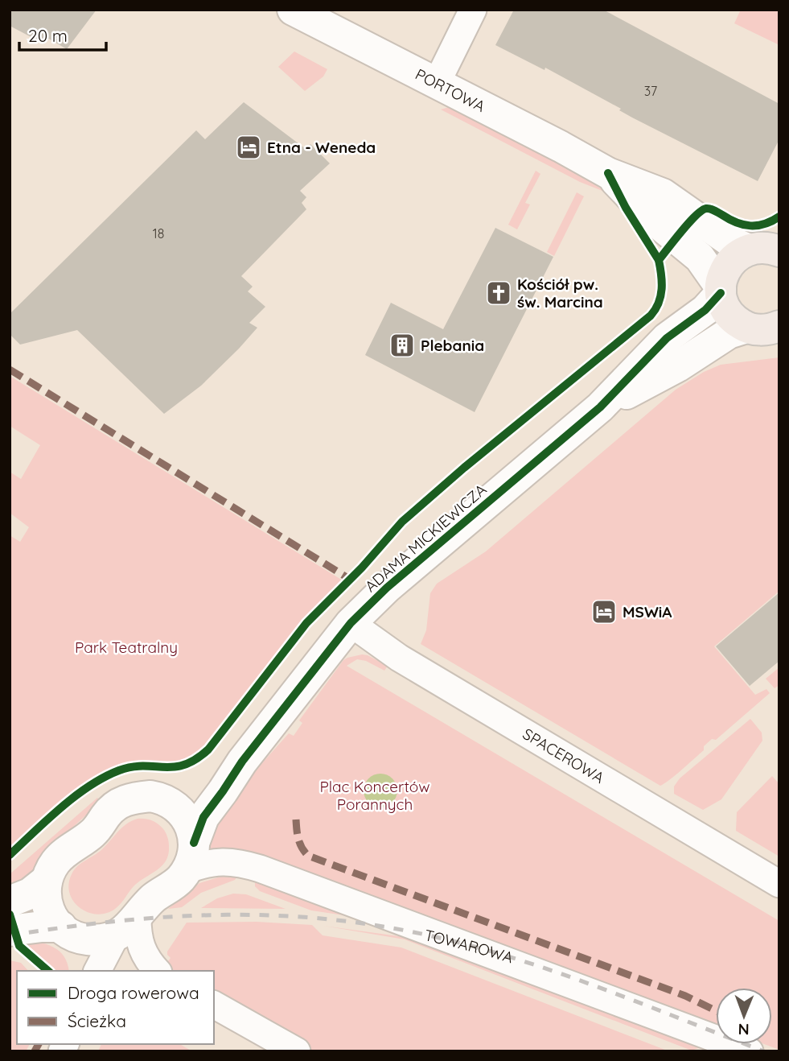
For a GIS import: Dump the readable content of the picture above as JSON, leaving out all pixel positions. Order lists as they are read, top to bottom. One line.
{"streets":{"street":["PORTOWA","ADAMA MICKIEWICZA","SPACEROWA","TOWAROWA"]},"crossings":[["PORTOWA","ADAMA MICKIEWICZA"],["ADAMA MICKIEWICZA","SPACEROWA"],["ADAMA MICKIEWICZA","TOWAROWA"]],"parks":["Park Teatralny","Plac Koncertów Porannych"],"places":{"hotel":["Etna - Weneda","MSWiA"],"church":["Kościół pw. św. Marcina"],"building":["Plebania"]},"house_numbers":["37","18"],"legend":["Droga rowerowa","Ścieżka"],"scale_bar":"20 m","north":"bottom"}
